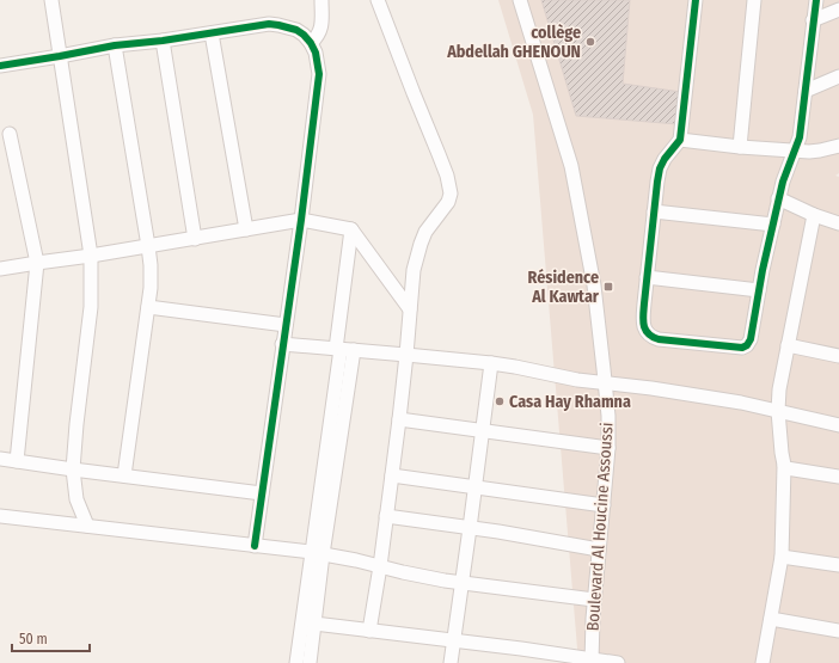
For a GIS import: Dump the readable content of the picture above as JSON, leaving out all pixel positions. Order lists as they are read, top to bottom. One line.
{"streets":{"street":["Boulevard Al Houcine Assoussi"]},"places":{"other":["collège Abdellah GHENOUN","Casa Hay Rhamna"],"transit":["Résidence Al Kawtar"]},"scale_bar":"50 m"}
